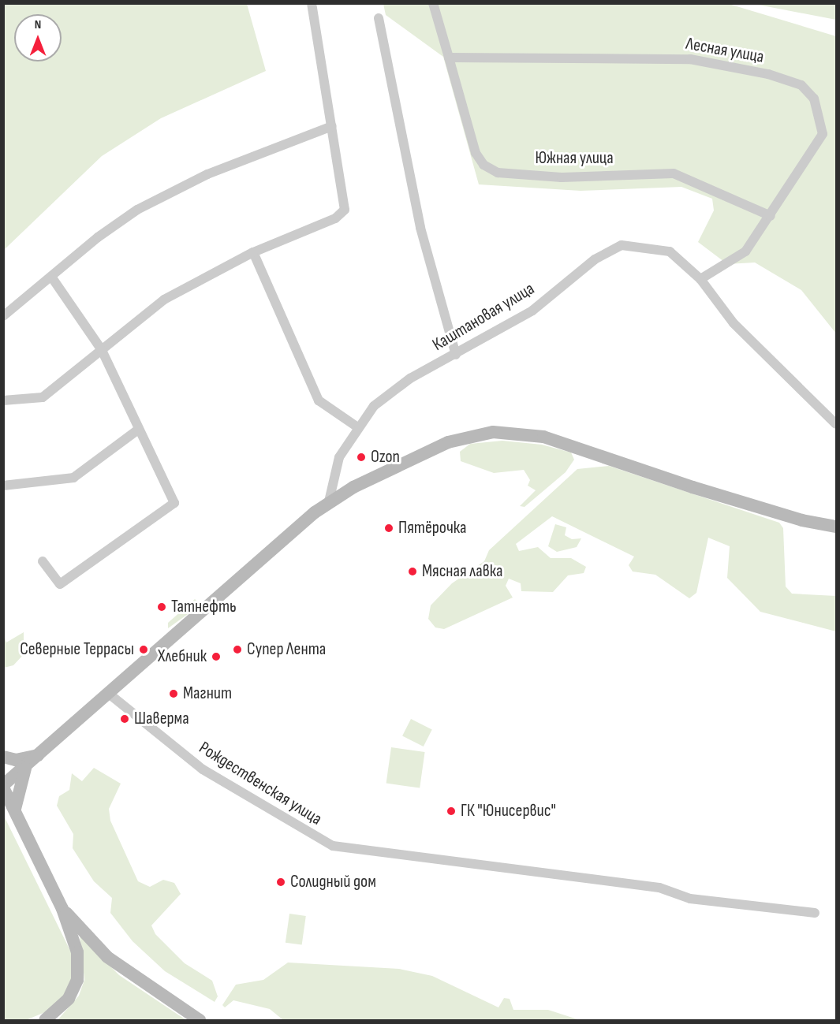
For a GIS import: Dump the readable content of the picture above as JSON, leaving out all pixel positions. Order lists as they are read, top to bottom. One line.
{"streets":{"street":["Лесная улица","Южная улица","Каштановая улица","Рождественская улица"]},"crossings":[["Лесная улица","Южная улица"],["Лесная улица","Каштановая улица"]],"places":["Ozon","Пятёрочка","Мясная лавка","Татнефть","Северные Террасы","Супер Лента","Хлебник","Магнит","Шаверма","ГК \"Юнисервис\"","Солидный дом"],"north":"top"}
